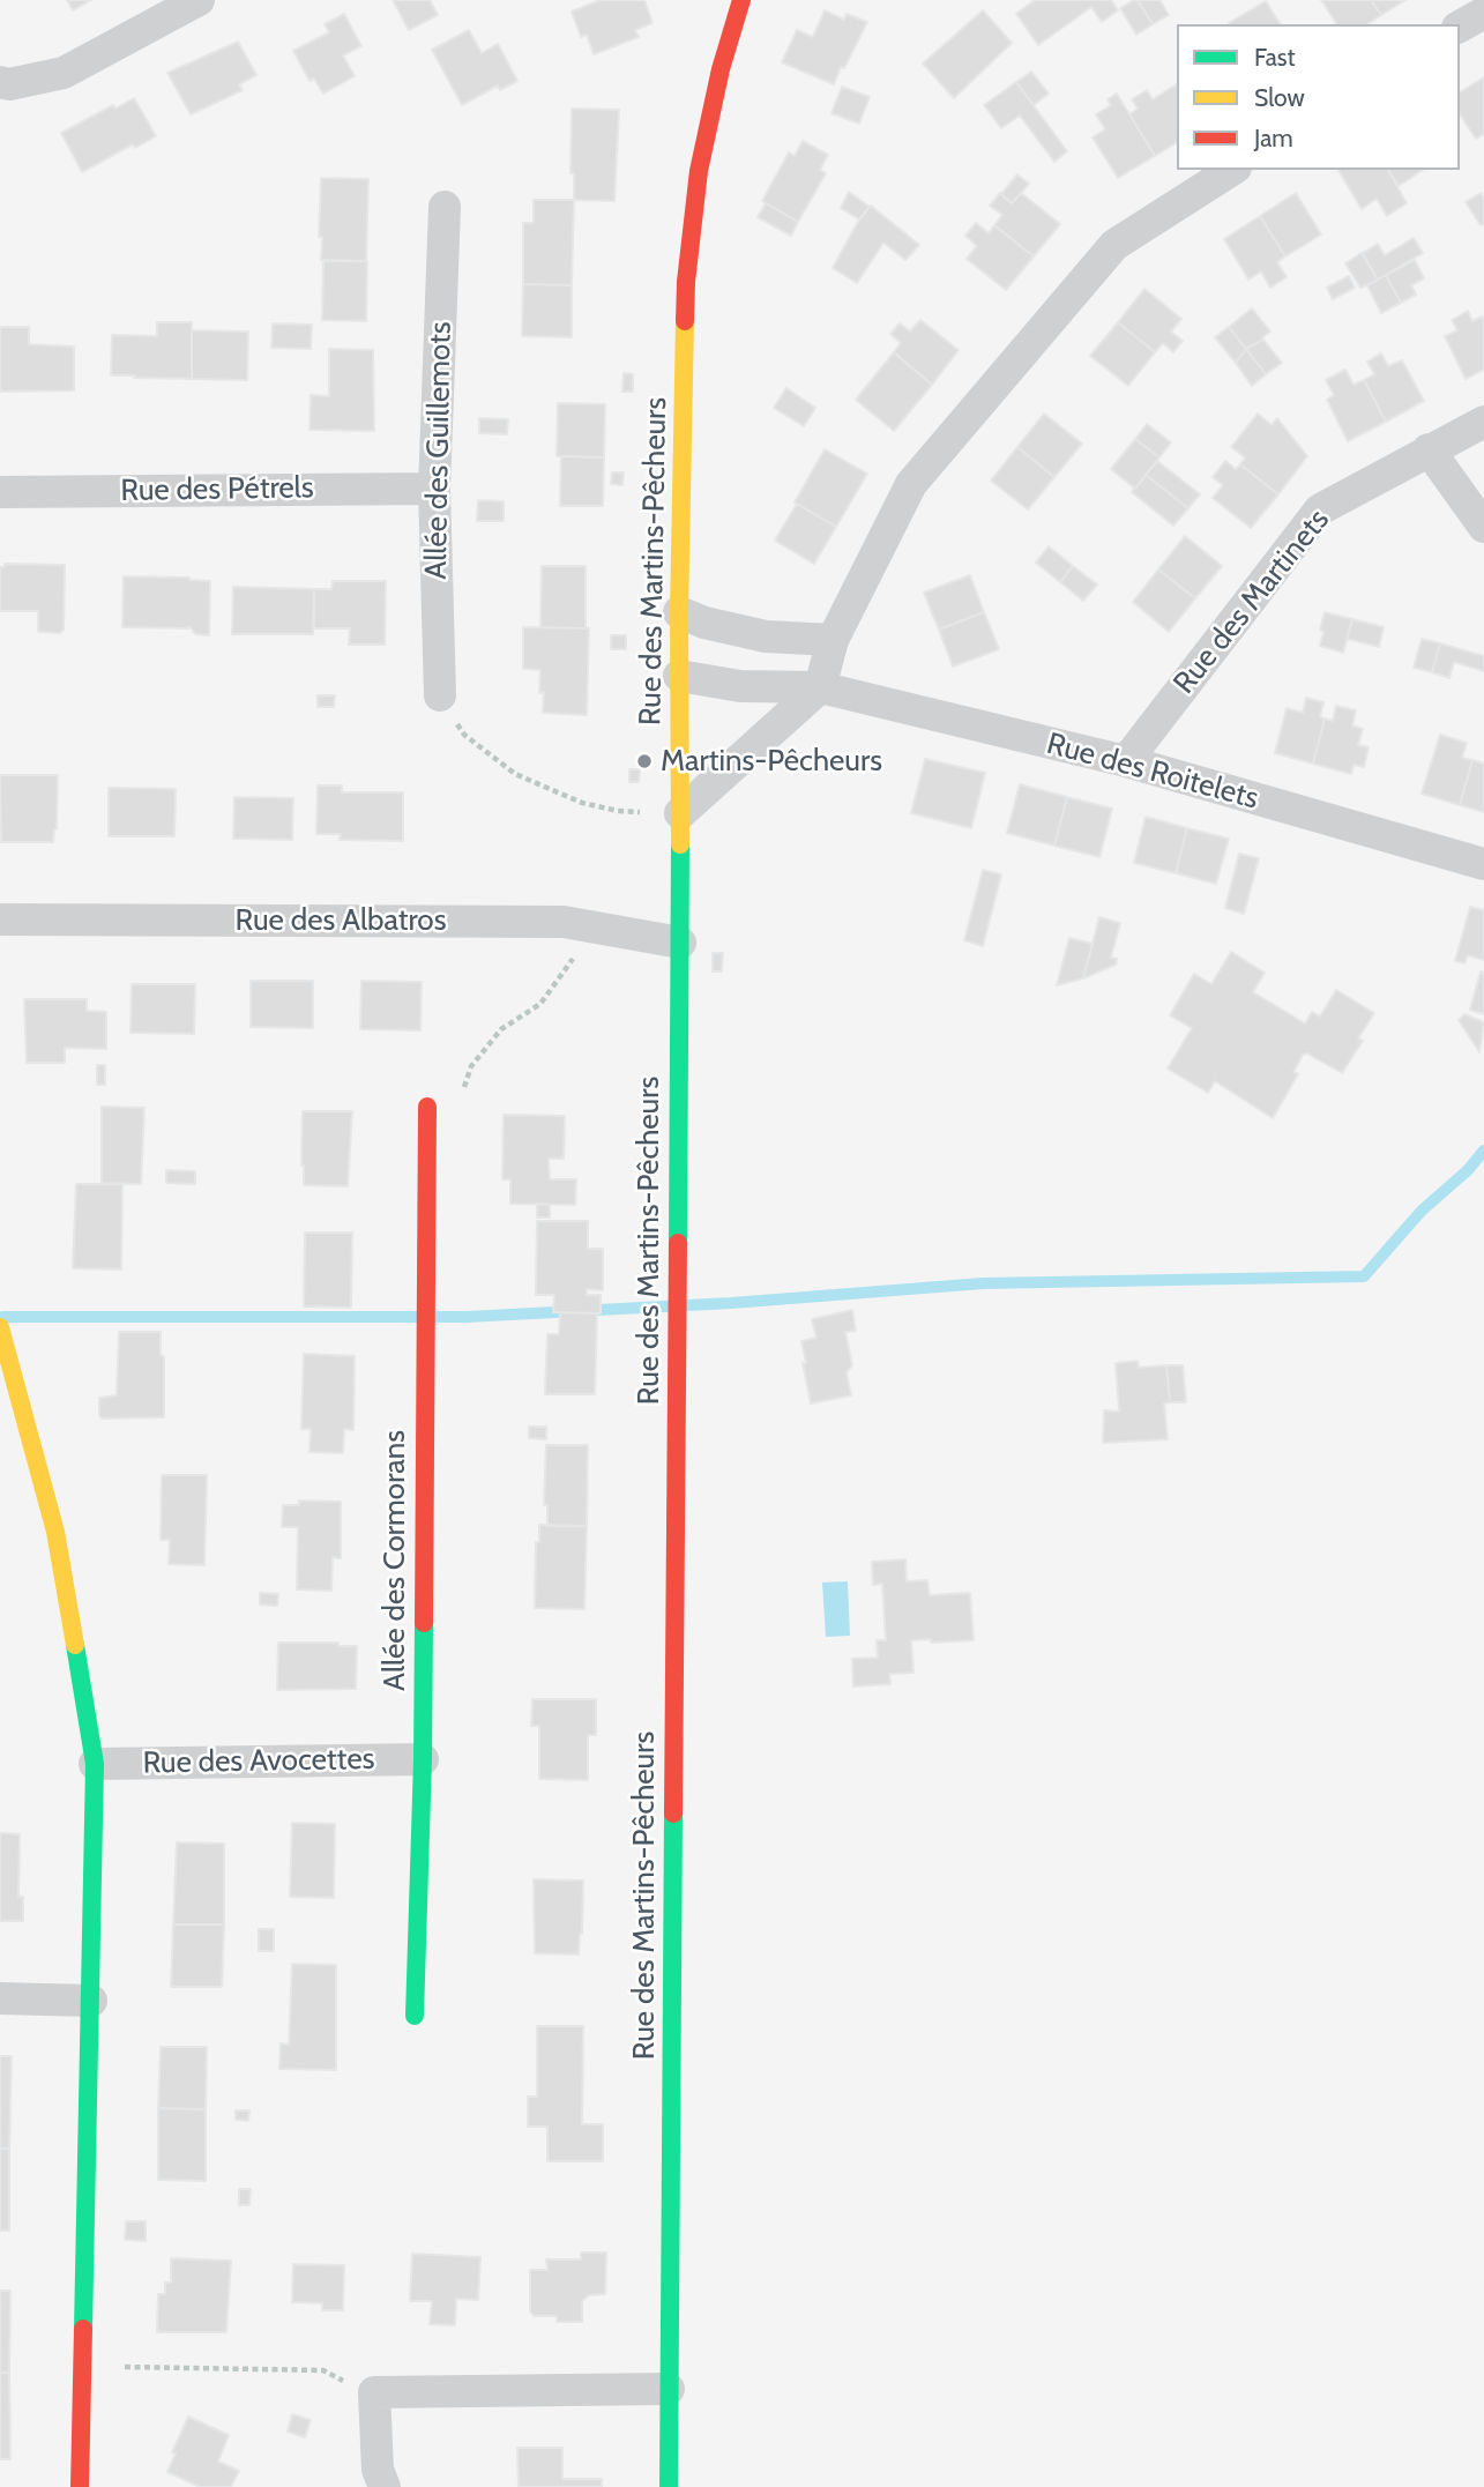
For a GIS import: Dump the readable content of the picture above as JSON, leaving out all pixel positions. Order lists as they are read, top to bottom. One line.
{"streets":{"street":["Allée des Guillemots","Rue des Pétrels","Rue des Martins-Pêcheurs","Rue des Martinets","Rue des Roitelets","Rue des Albatros","Allée des Cormorans","Rue des Avocettes"]},"crossings":[["Allée des Guillemots","Rue des Pétrels"],["Rue des Martins-Pêcheurs","Rue des Roitelets"],["Rue des Martins-Pêcheurs","Rue des Albatros"],["Rue des Martinets","Rue des Roitelets"],["Allée des Cormorans","Rue des Avocettes"]],"places":["Martins-Pêcheurs"],"legend":["Fast","Slow","Jam"]}
